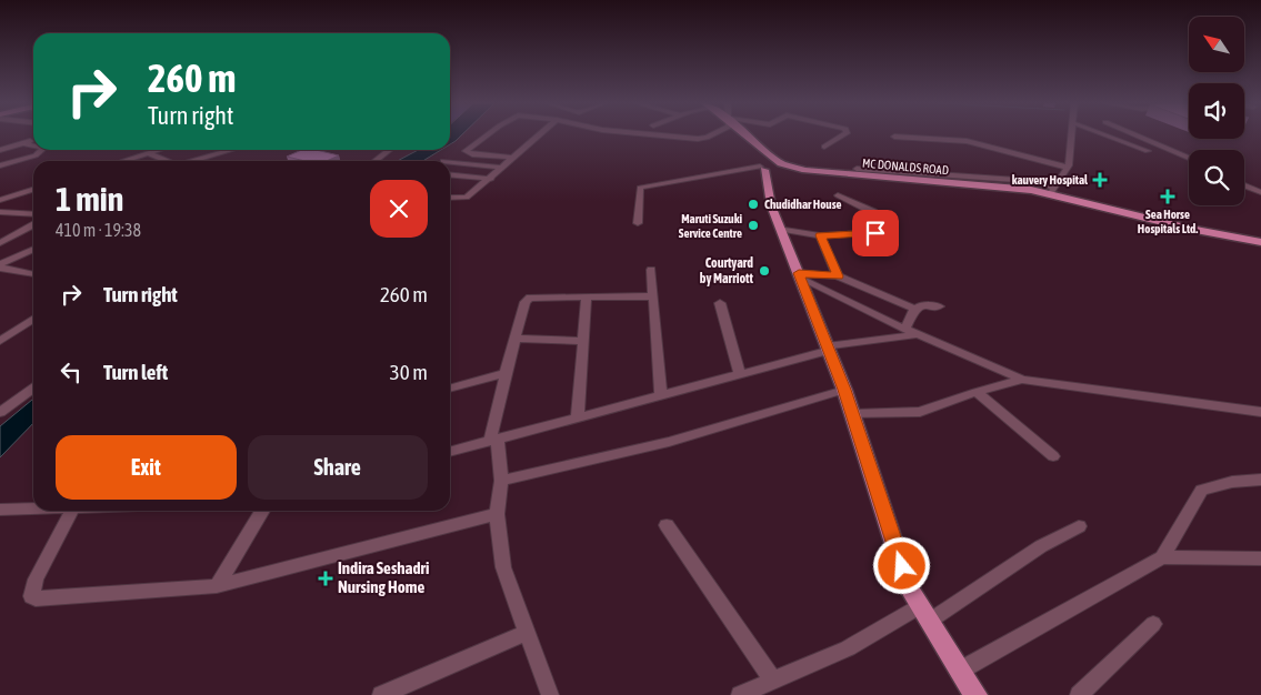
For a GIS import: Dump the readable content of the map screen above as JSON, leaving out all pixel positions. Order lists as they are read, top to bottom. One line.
{"streets":{"main road":["MC DONALDS ROAD"]},"places":{"health":["kauvery Hospital","Sea Horse Hospitals Ltd.","Indira Seshadri Nursing Home"],"other":["Chudidhar House","Maruti Suzuki Service Centre","Courtyard by Marriott"]},"north":"top left","page":{"turn":["260 m","Turn right"],"heading":["1 min","410 m · 19:38"],"list":[{"name":"Turn right","value":"260 m"},{"name":"Turn left","value":"30 m"}],"buttons":["Exit","Share"]}}
